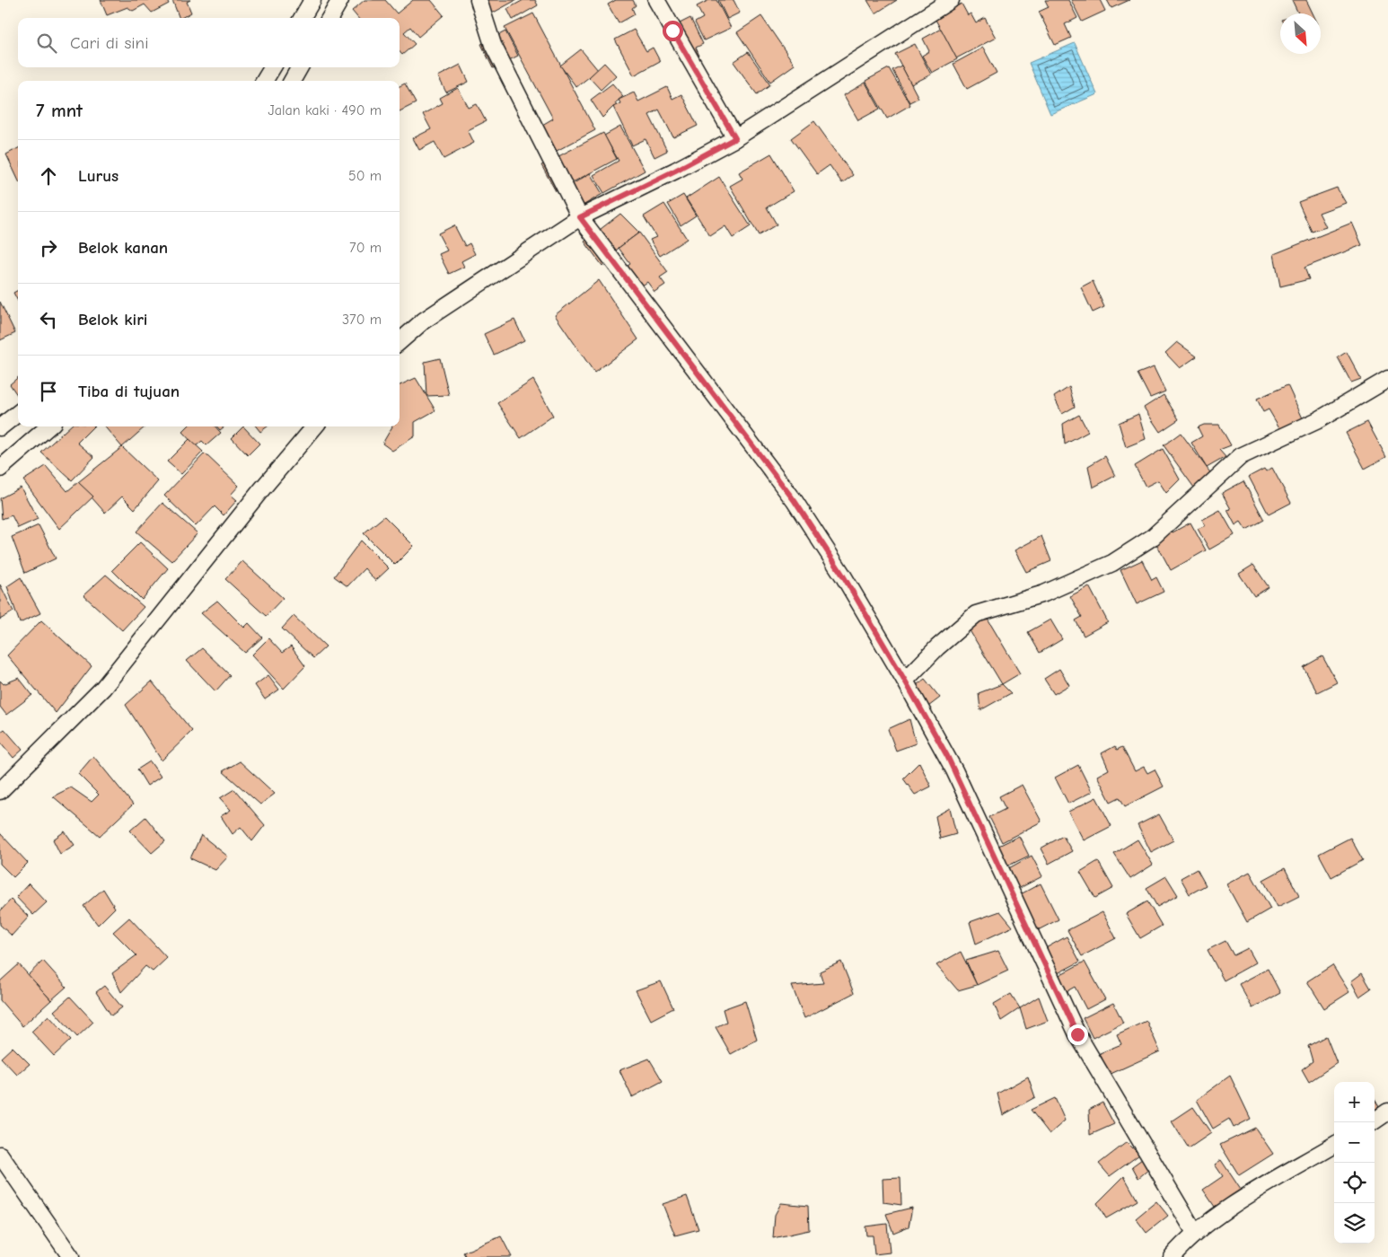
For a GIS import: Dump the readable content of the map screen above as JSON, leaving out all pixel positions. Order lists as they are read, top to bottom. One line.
{"north":"bottom right","page":{"search":"Cari di sini","heading":["7 mnt","Jalan kaki · 490 m"],"list":[["Lurus","50 m"],["Belok kanan","70 m"],["Belok kiri","370 m"],"Tiba di tujuan"],"map_buttons":["+","−"]}}
